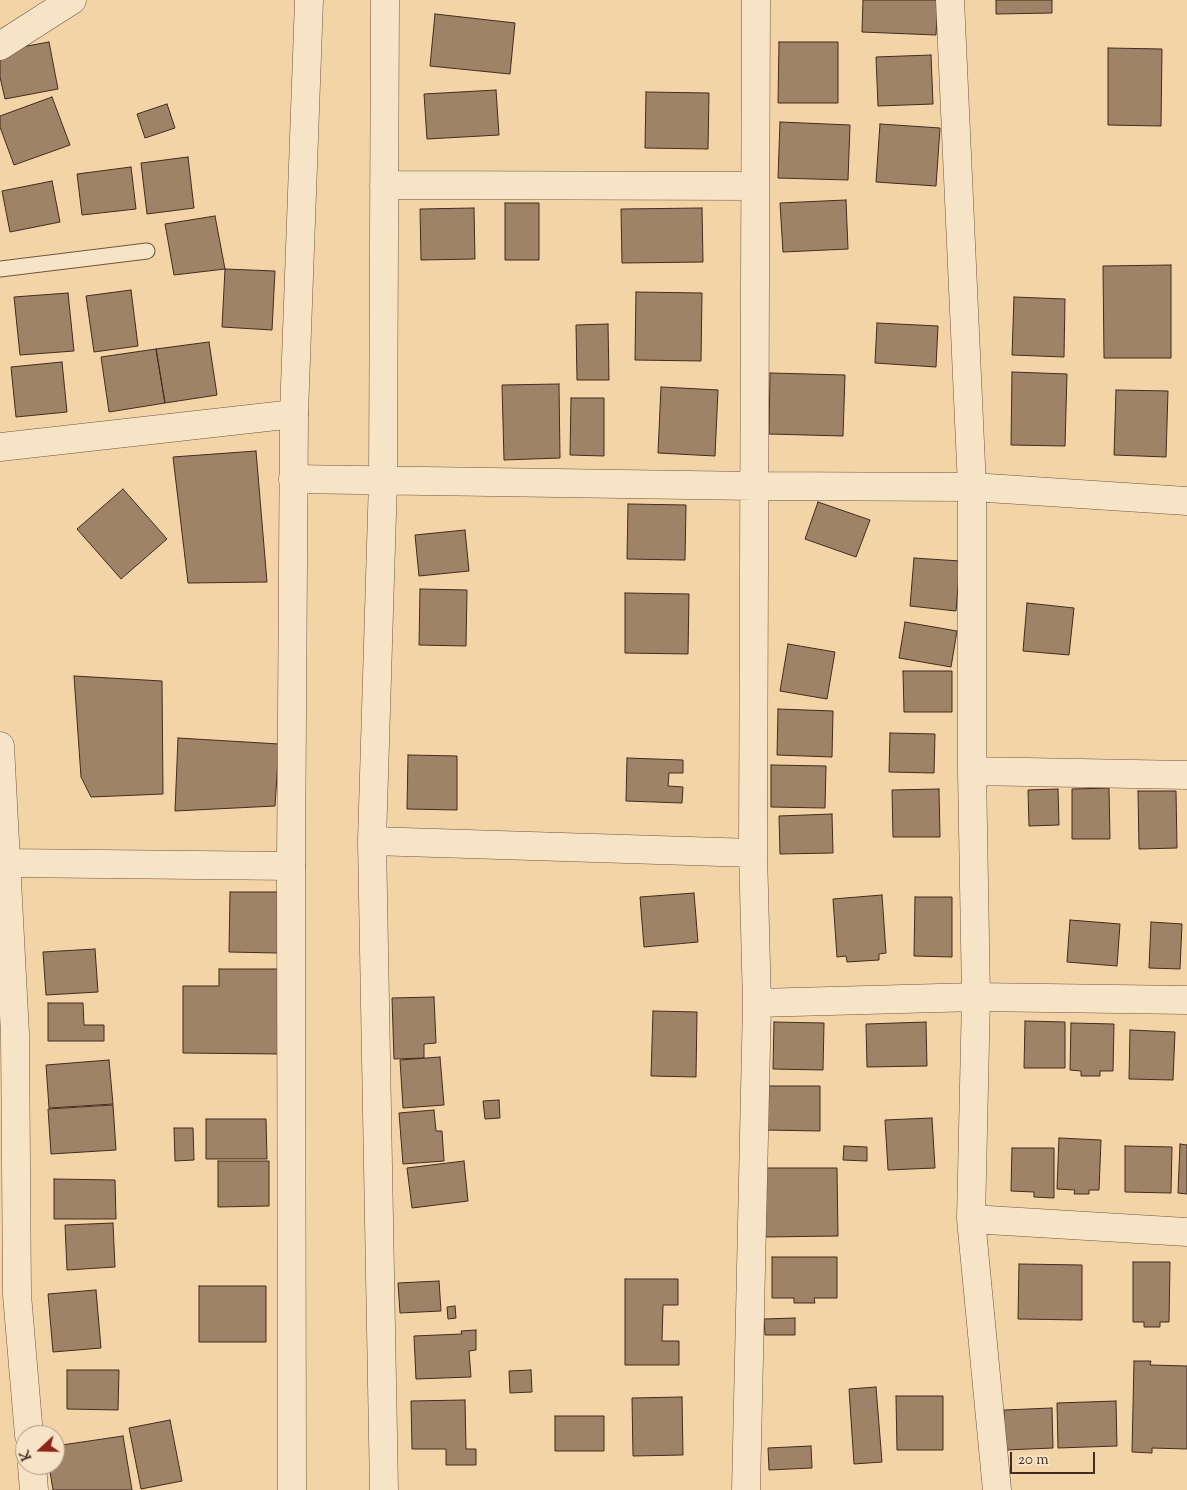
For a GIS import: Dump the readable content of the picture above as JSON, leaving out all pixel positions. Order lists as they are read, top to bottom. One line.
{"scale_bar":"20 m","north":"left"}
